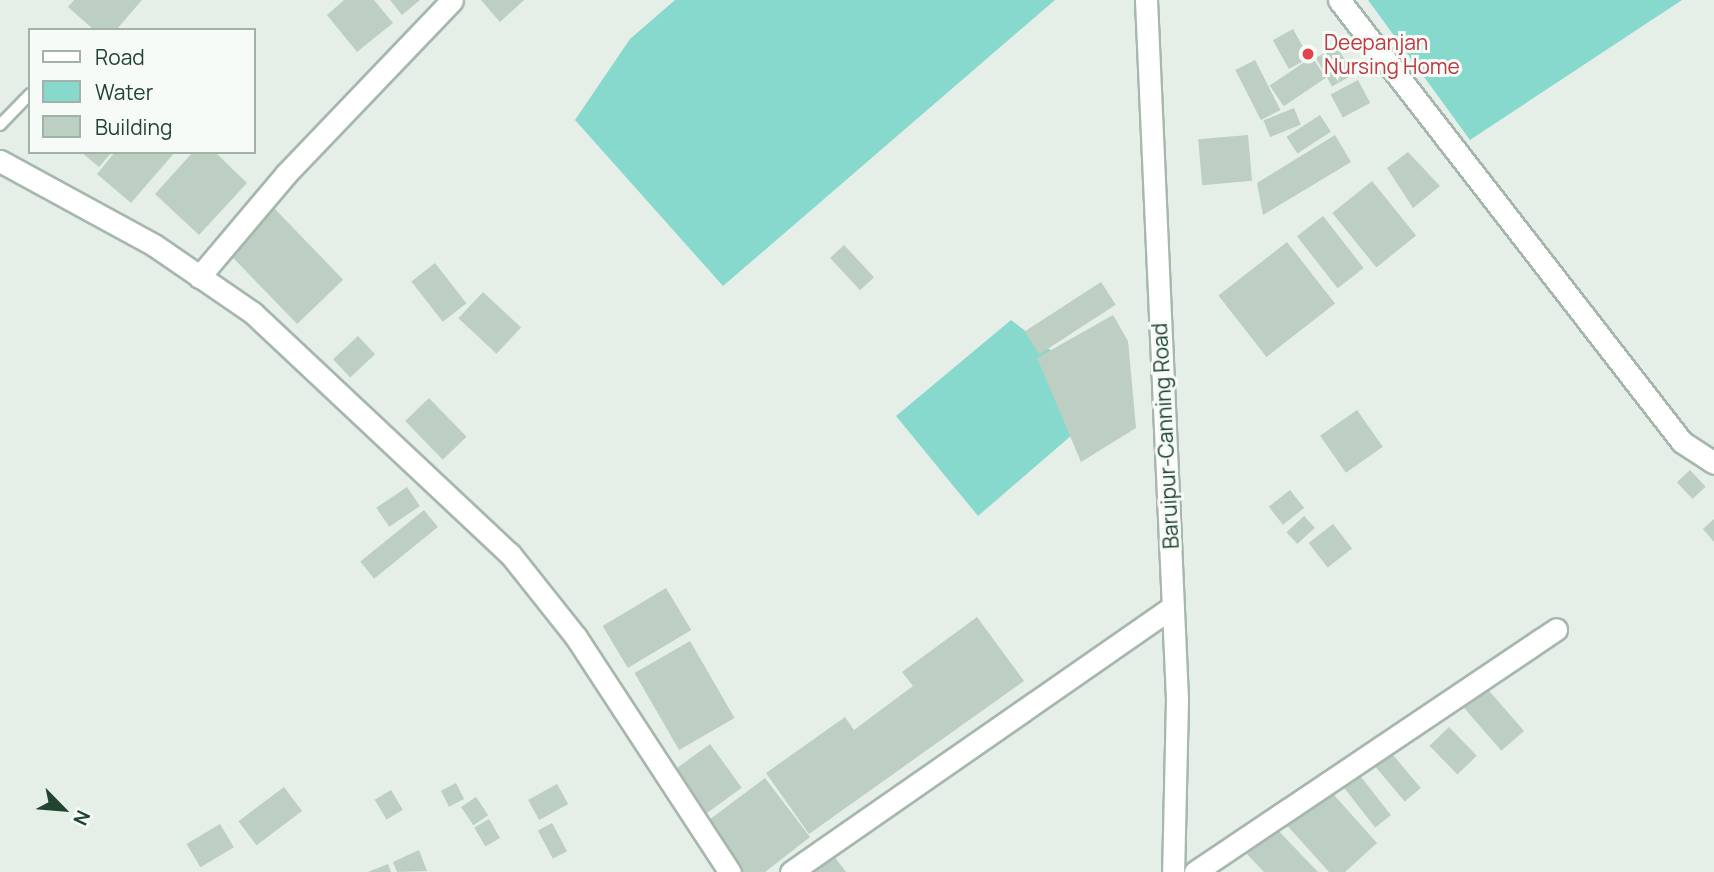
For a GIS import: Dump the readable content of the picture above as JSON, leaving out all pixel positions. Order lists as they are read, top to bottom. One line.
{"streets":{"street":["Baruipur-Canning Road"]},"places":["Deepanjan Nursing Home"],"legend":["Road","Water","Building"],"north":"bottom right"}
